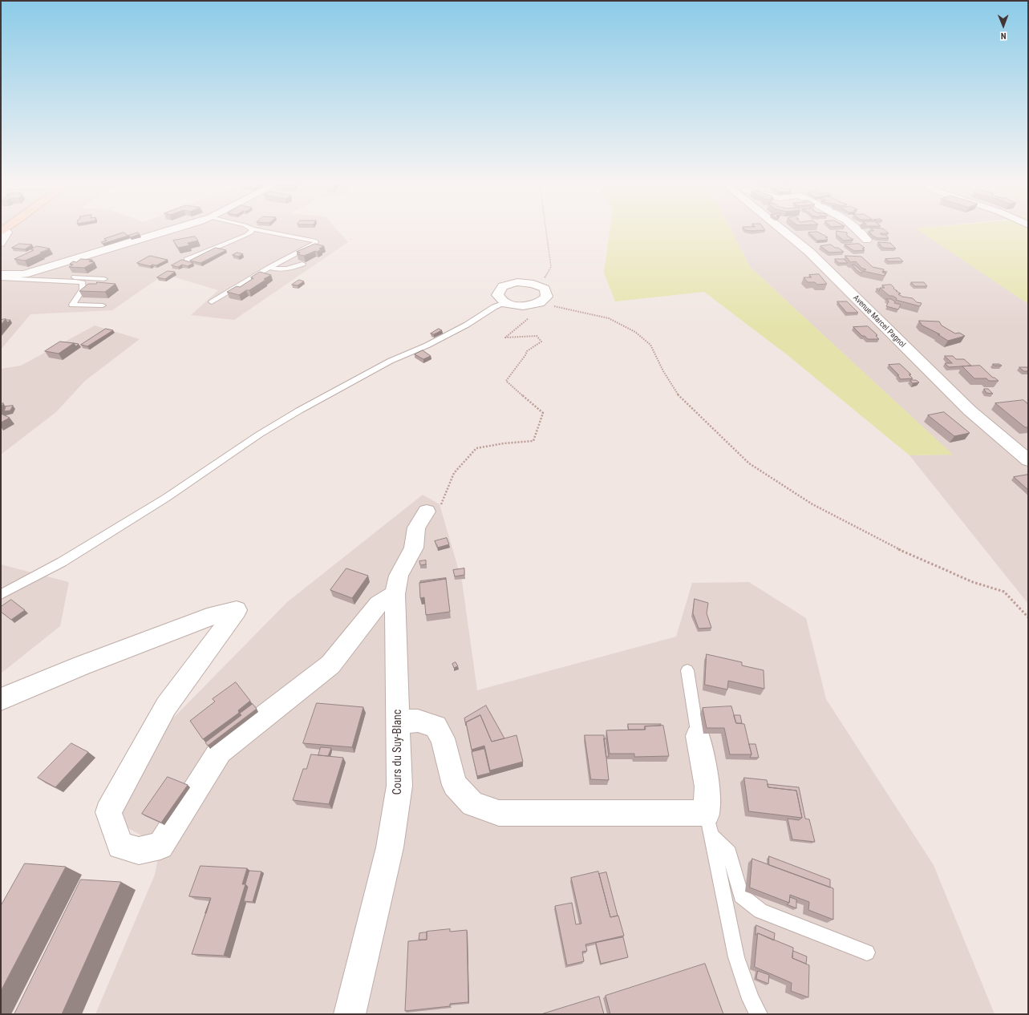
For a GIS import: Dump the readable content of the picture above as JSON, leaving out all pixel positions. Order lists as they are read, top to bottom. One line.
{"streets":{"street":["Avenue Marcel Pagnol","Cours du Suy-Blanc"]},"north":"bottom"}
